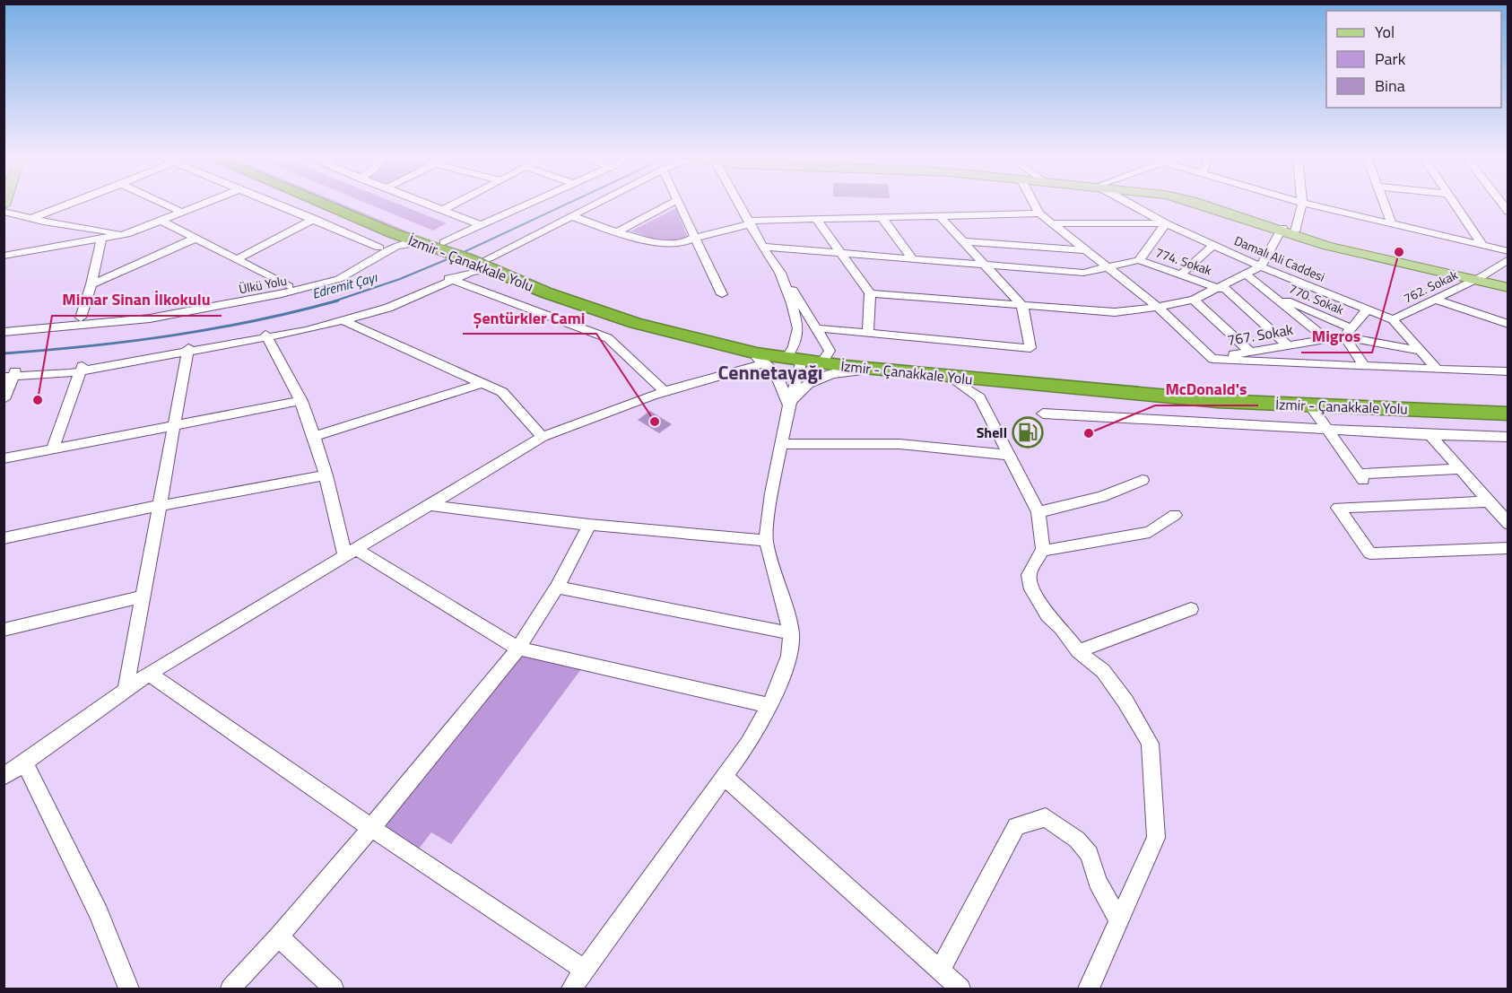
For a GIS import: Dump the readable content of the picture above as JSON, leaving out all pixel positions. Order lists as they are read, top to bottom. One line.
{"streets":{"highway":["İzmir - Çanakkale Yolu"],"street":["Damalı Ali Caddesi","774. Sokak","Ülkü Yolu","762. Sokak","770. Sokak","767. Sokak"]},"crossings":[["Damalı Ali Caddesi","762. Sokak"],["İzmir - Çanakkale Yolu","Ülkü Yolu"],["770. Sokak","767. Sokak"]],"districts":["Cennetayağı"],"water":["Edremit Çayı"],"places":{"other":["Migros","Mimar Sinan İlkokulu","Şentürkler Cami","McDonald's"],"fuel station":["Shell"]},"legend":["Yol","Park","Bina"]}
